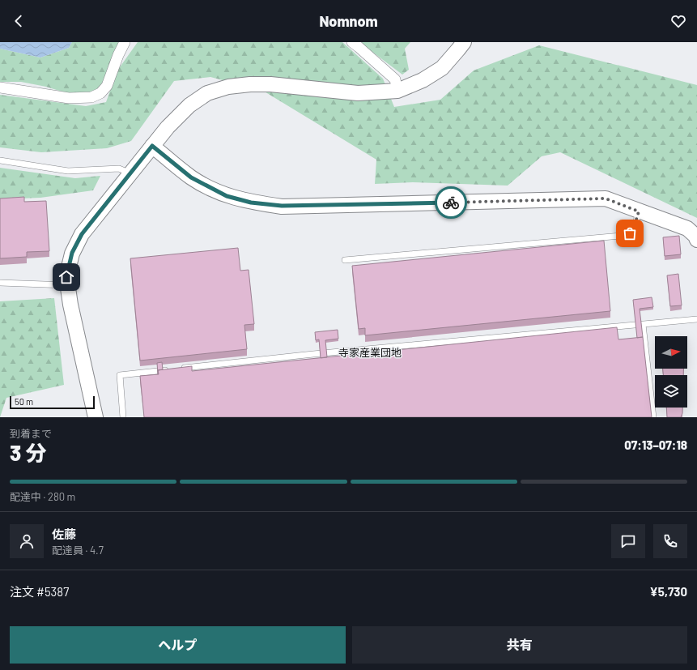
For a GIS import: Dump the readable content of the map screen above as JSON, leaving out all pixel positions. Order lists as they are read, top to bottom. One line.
{"districts":["寺家産業団地"],"scale_bar":"50 m","north":"right","page":{"header":"Nomnom","scale":"50 m","heading":["3 分","到着まで","07:13–07:18"],"panel":["佐藤","配達員 · 4.7","注文 #5387","¥5,730"],"bar":"配達中 · 280 m","buttons":["ヘルプ","共有"]}}
